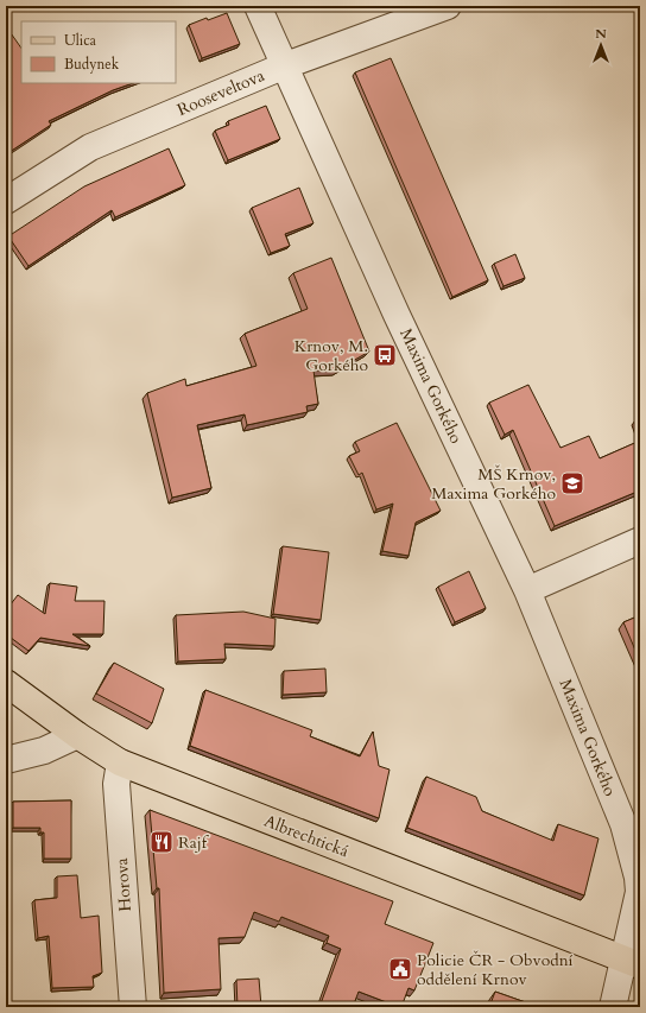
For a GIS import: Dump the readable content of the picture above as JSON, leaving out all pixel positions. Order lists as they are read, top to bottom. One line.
{"streets":{"main road":["Albrechtická"],"street":["Rooseveltova","Maxima Gorkého","Horova"]},"crossings":[["Rooseveltova","Maxima Gorkého"],["Maxima Gorkého","Albrechtická"],["Albrechtická","Horova"]],"places":{"bus stop":["Krnov, M. Gorkého"],"school or university":["MŠ Krnov, Maxima Gorkého"],"restaurant":["Rajf"],"public building":["Policie ČR - Obvodní oddělení Krnov"]},"legend":["Ulica","Budynek"],"north":"top"}
